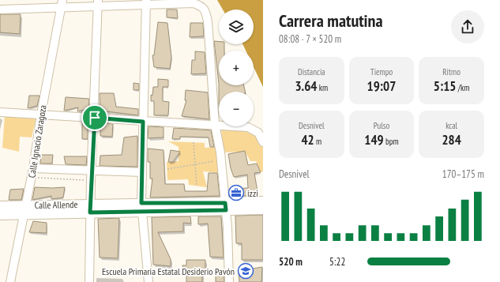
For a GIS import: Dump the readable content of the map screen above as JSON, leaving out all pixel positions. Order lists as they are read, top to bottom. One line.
{"streets":{"main road":["Calle Allende"],"street":["Calle Ignacio Zaragoza"]},"crossings":[["Calle Ignacio Zaragoza","Calle Allende"]],"places":{"office":["izzi"],"school or university":["Escuela Primaria Estatal Desiderio Pavón"]},"page":{"heading":["Carrera matutina","08:08 · 7 × 520 m"],"map_buttons":["+","−"],"stats":[["Distancia","3.64 km"],["Tiempo","19:07"],["Ritmo","5:15 /km"],["Desnivel","42 m"],["Pulso","149 bpm"],["kcal","284"]],"chart":["Desnivel","170–175 m"],"list":[{"name":"520 m","note":"5:22"}]}}
